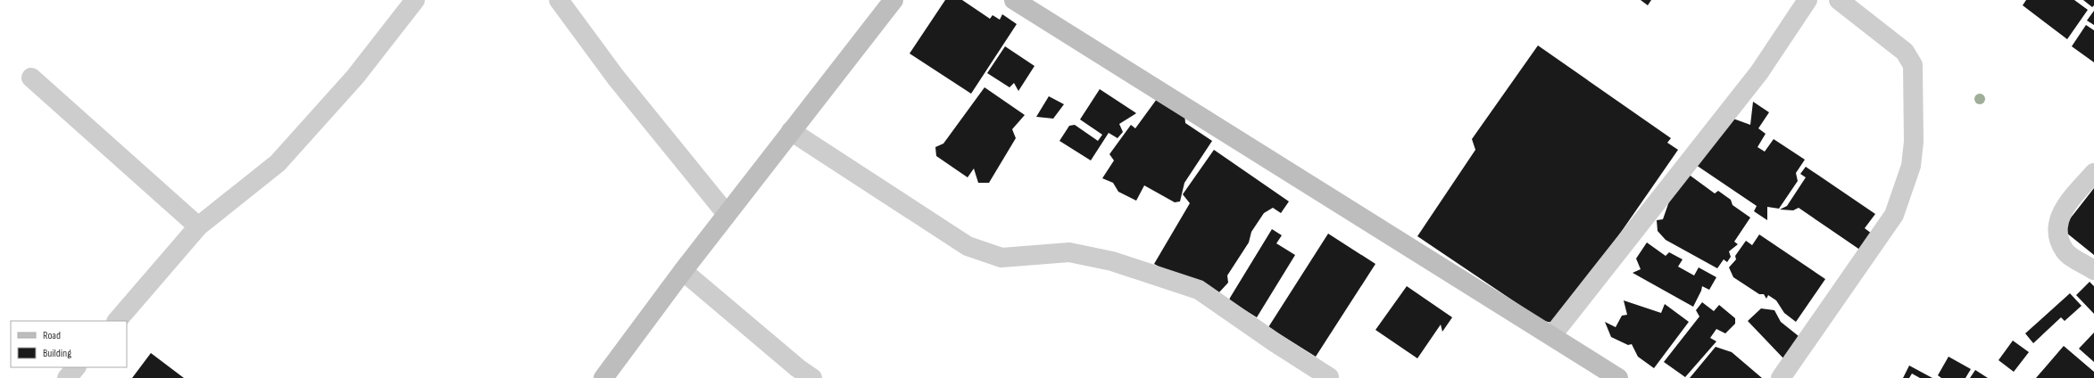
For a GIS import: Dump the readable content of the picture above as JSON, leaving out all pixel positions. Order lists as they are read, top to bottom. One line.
{"legend":["Road","Building"]}
